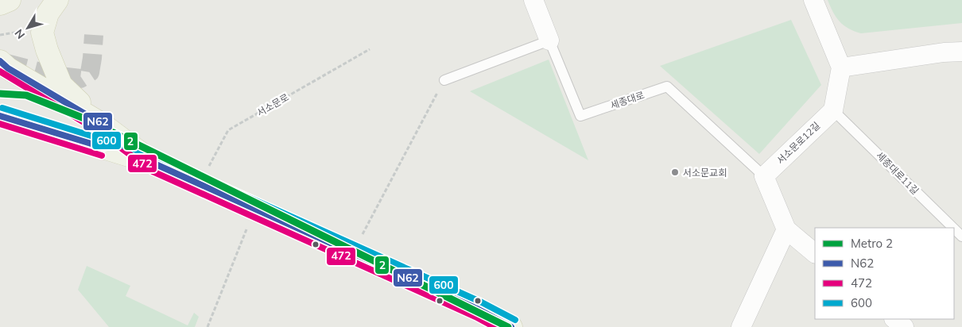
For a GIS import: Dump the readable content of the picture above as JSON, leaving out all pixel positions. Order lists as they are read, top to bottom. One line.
{"streets":{"street":["세종대로","서소문로12길"],"lane":["세종대로11길"],"path":["서소문로"]},"crossings":[["세종대로","서소문로12길"],["서소문로12길","세종대로11길"]],"places":["서소문교회"],"lines":["transit line N62","transit line 472","metro line 2","transit line 600"],"legend":["Metro 2","N62","472","600"],"north":"bottom left"}
